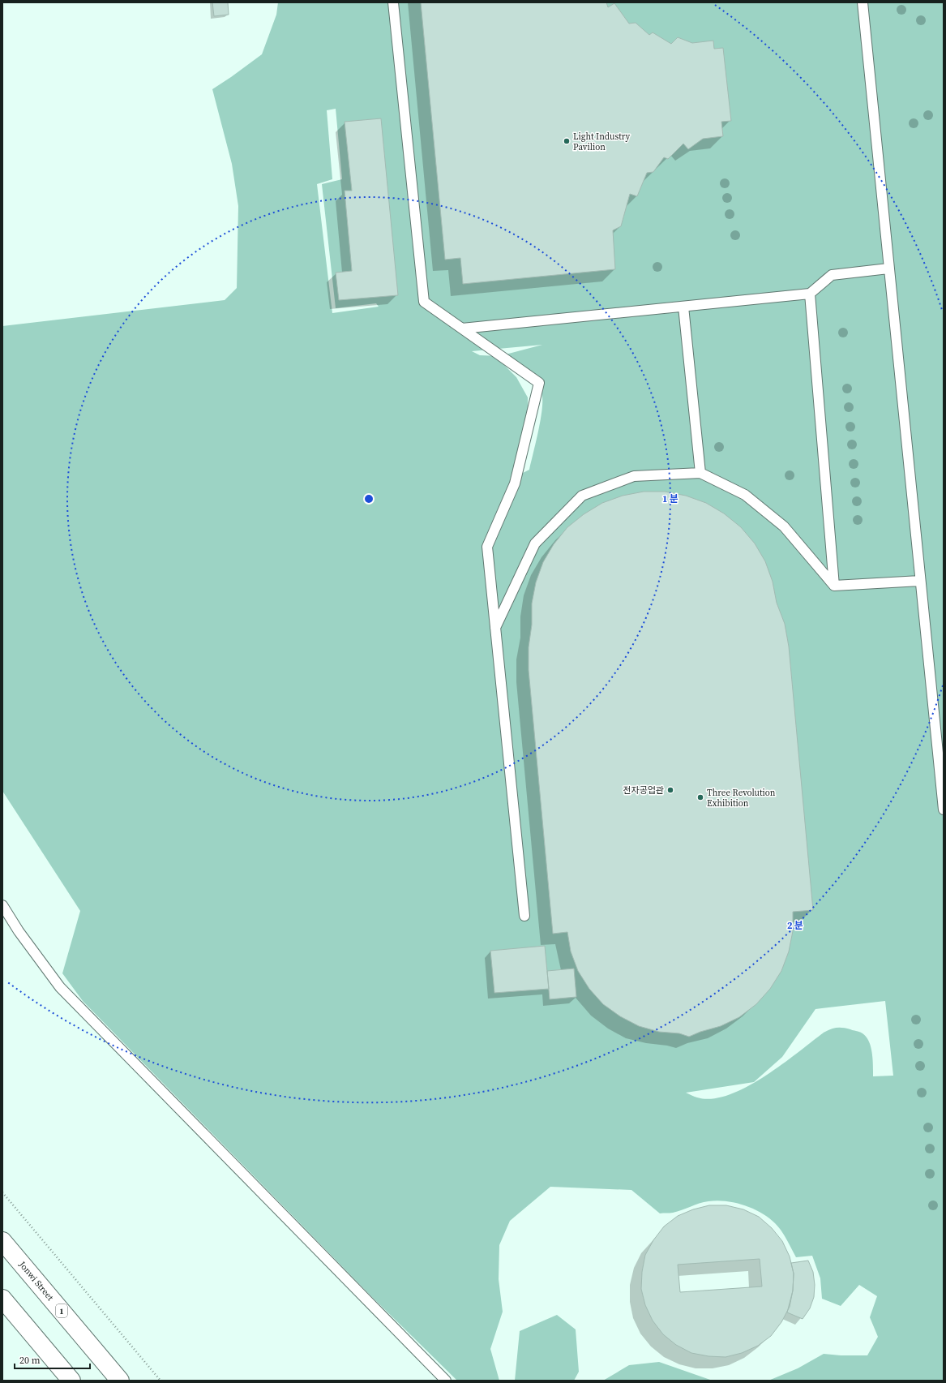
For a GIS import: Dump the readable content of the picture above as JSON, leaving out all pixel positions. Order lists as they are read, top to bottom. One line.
{"streets":{"main road":["Jonwi Street","1"]},"places":["Light Industry Pavilion","전자공업관","Three Revolution Exhibition"],"scale_bar":"20 m","rings":["1 분","2 분"]}
